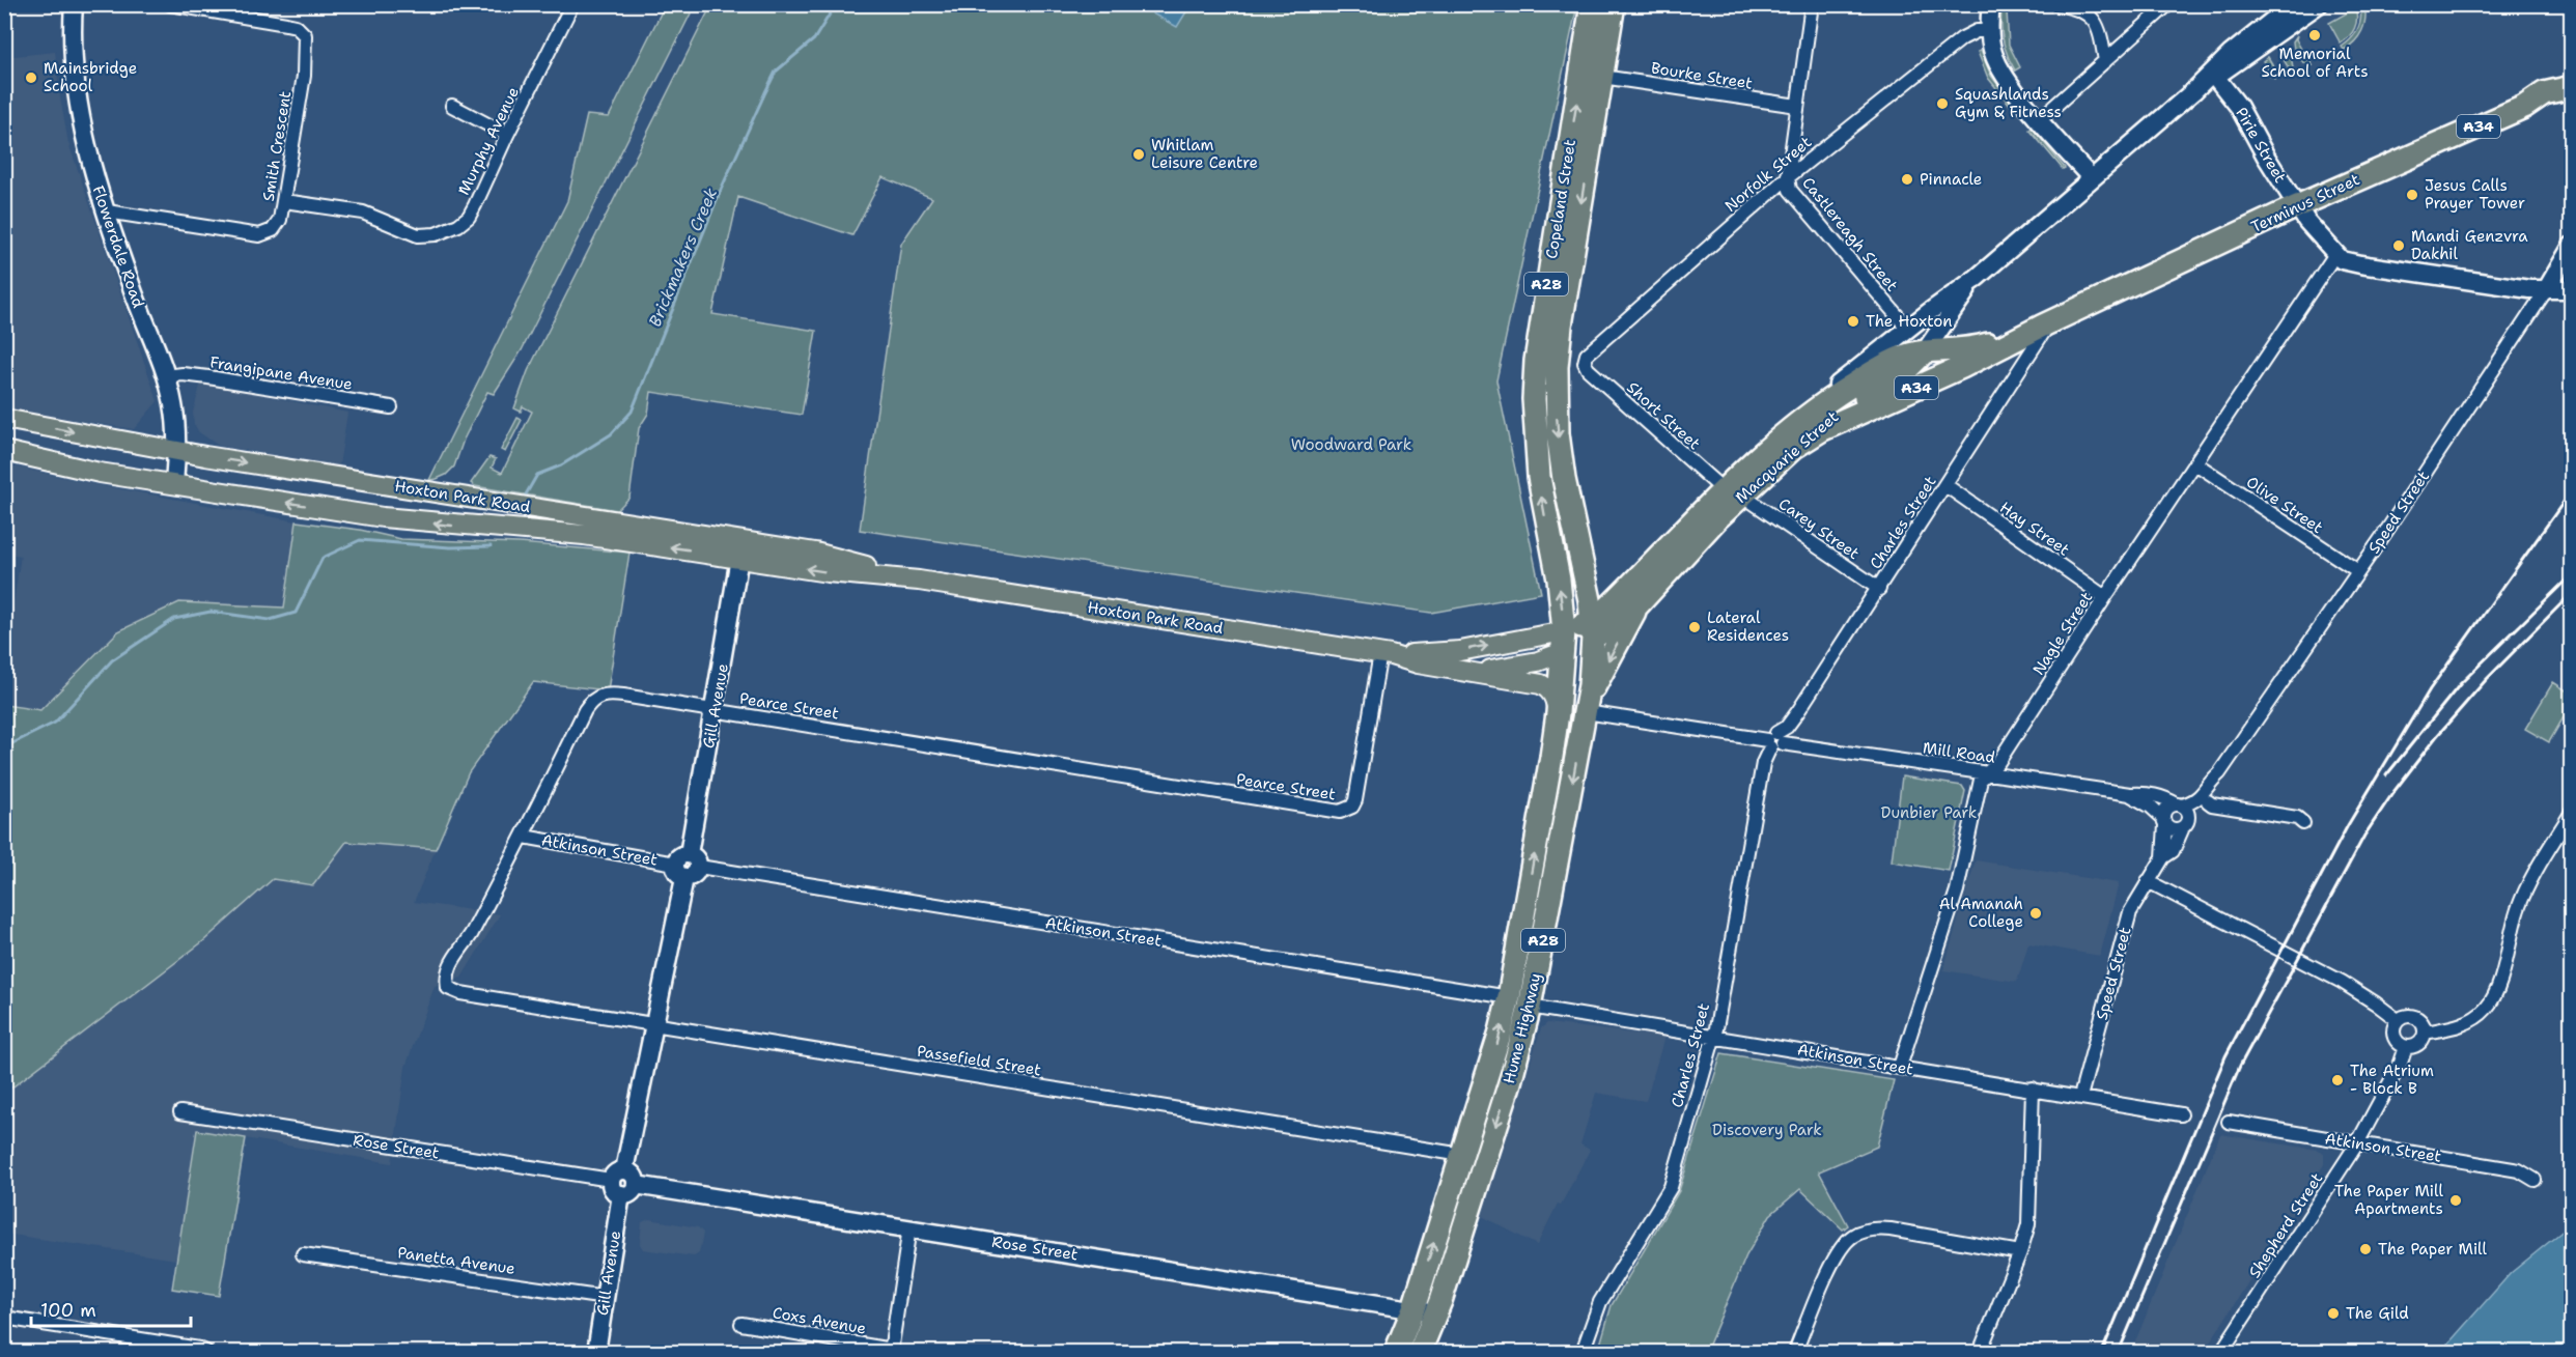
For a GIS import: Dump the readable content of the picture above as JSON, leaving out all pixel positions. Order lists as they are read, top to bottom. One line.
{"streets":{"highway":["A34","Copeland Street","Terminus Street","A28","Macquarie Street","Hume Highway"],"main road":["Hoxton Park Road"],"street":["Bourke Street","Murphy Avenue","Pirie Street","Smith Crescent","Norfolk Street","Castlereagh Street","Flowerdale Road","Frangipane Avenue","Short Street","Olive Street","Speed Street","Charles Street","Carey Street","Hay Street","Nagle Street","Gill Avenue","Pearce Street","Mill Road","Atkinson Street","Passefield Street","Rose Street","Shepherd Street","Panetta Avenue","Coxs Avenue"]},"crossings":[["Bourke Street","Copeland Street"],["Bourke Street","Castlereagh Street"],["A34","Copeland Street"],["A34","Terminus Street"],["A34","Macquarie Street"],["A34","Hoxton Park Road"],["A34","Hume Highway"],["Murphy Avenue","Smith Crescent"],["Pirie Street","Terminus Street"],["Pirie Street","Macquarie Street"],["Pirie Street","Nagle Street"],["Smith Crescent","Flowerdale Road"],["Norfolk Street","Castlereagh Street"],["Norfolk Street","Short Street"],["Copeland Street","Macquarie Street"],["Copeland Street","Hoxton Park Road"],["Copeland Street","Hume Highway"],["Terminus Street","Macquarie Street"],["Terminus Street","Charles Street"],["Castlereagh Street","Macquarie Street"],["Flowerdale Road","Frangipane Avenue"],["Flowerdale Road","Hoxton Park Road"],["Short Street","Macquarie Street"],["Short Street","Carey Street"],["Macquarie Street","Carey Street"],["Macquarie Street","Hume Highway"],["Hoxton Park Road","Gill Avenue"],["Hoxton Park Road","Pearce Street"],["Hoxton Park Road","Hume Highway"],["Olive Street","Speed Street"],["Olive Street","Nagle Street"],["Speed Street","Mill Road"],["Speed Street","Atkinson Street"],["Charles Street","Carey Street"],["Charles Street","Hay Street"],["Charles Street","Mill Road"],["Charles Street","Atkinson Street"],["Hay Street","Nagle Street"],["Nagle Street","Mill Road"],["Nagle Street","Atkinson Street"],["Gill Avenue","Pearce Street"],["Gill Avenue","Atkinson Street"],["Gill Avenue","Passefield Street"],["Gill Avenue","Rose Street"],["Gill Avenue","Panetta Avenue"],["Pearce Street","Atkinson Street"],["Pearce Street","Passefield Street"],["Mill Road","Hume Highway"],["Atkinson Street","Hume Highway"],["Atkinson Street","Shepherd Street"],["Hume Highway","Passefield Street"],["Hume Highway","Rose Street"]],"water":["Brickmakers Creek"],"parks":["Woodward Park","Dunbier Park","Discovery Park"],"places":["Memorial School of Arts","Mainsbridge School","Squashlands Gym & Fitness","Whitlam Leisure Centre","Pinnacle","Jesus Calls Prayer Tower","Mandi Genzvra Dakhil","The Hoxton","Lateral Residences","Al Amanah College","The Atrium - Block B","The Paper Mill Apartments","The Paper Mill","The Gild"],"scale_bar":"100 m"}
